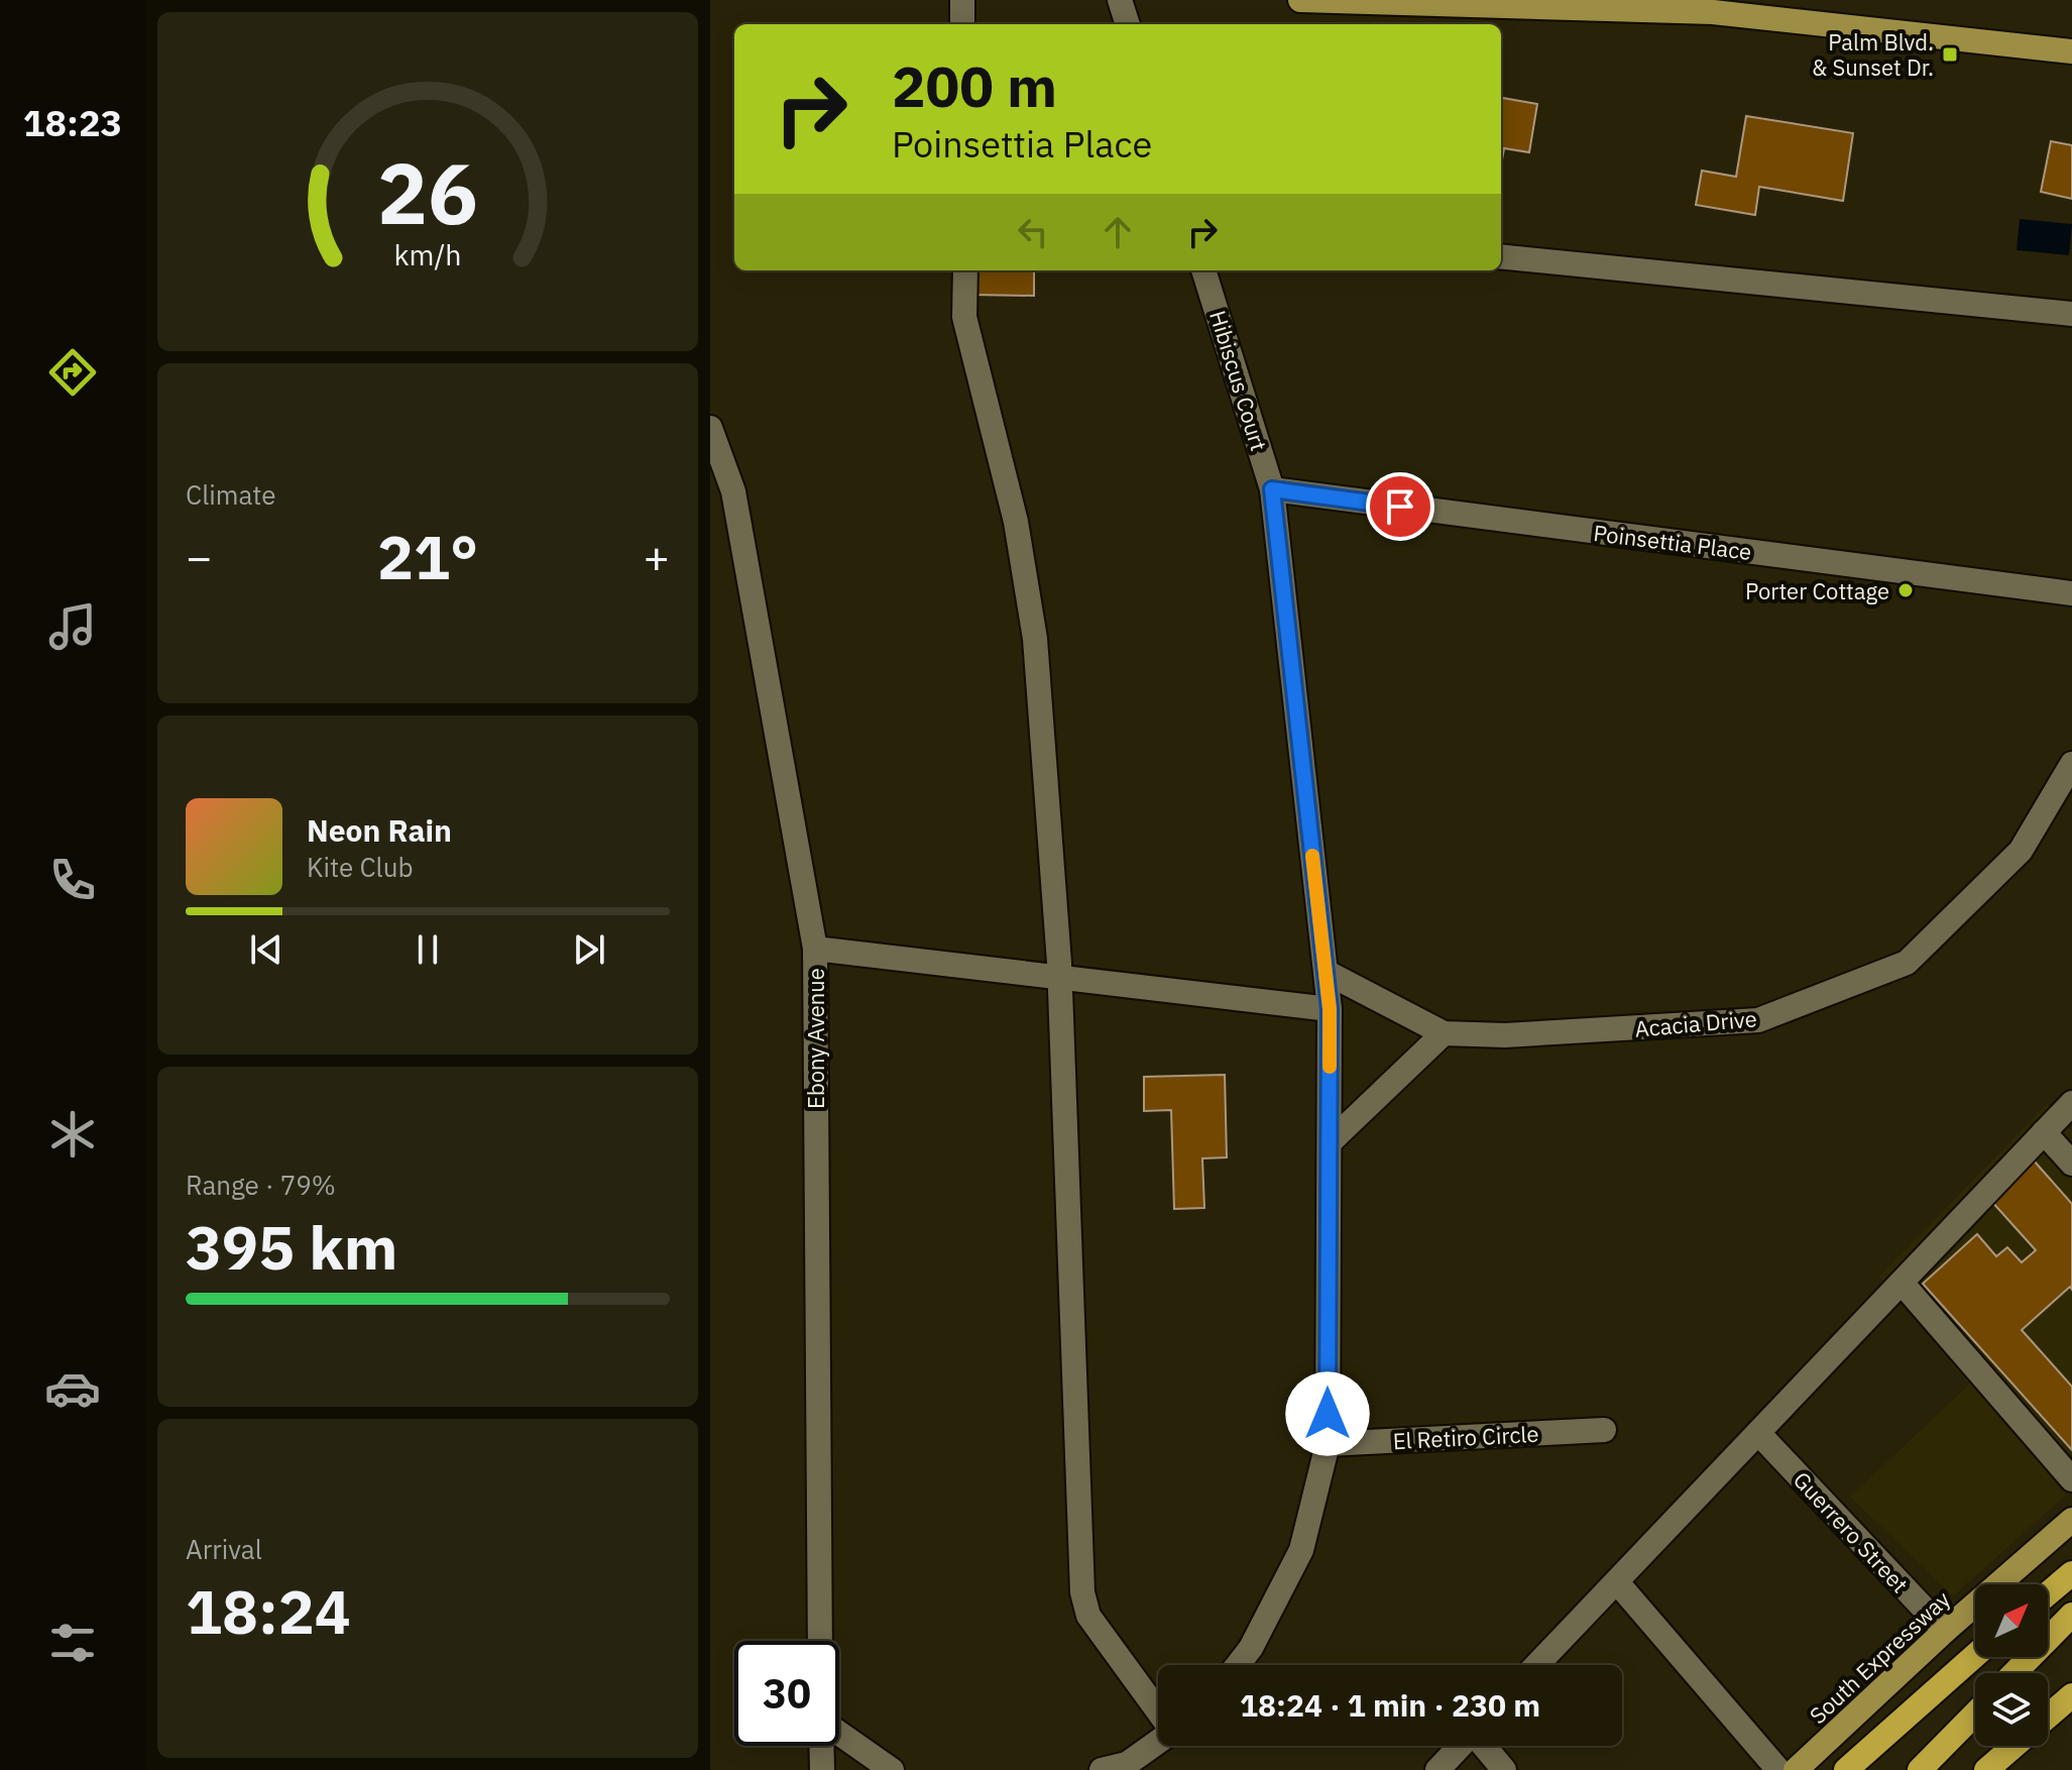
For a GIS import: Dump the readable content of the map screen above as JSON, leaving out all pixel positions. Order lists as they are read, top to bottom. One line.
{"streets":{"main road":["South Expressway"],"street":["Hibiscus Court","Poinsettia Place","Acacia Drive","Ebony Avenue","El Retiro Circle","Guerrero Street"]},"crossings":[["Hibiscus Court","Poinsettia Place"],["Hibiscus Court","Acacia Drive"],["Hibiscus Court","El Retiro Circle"],["Guerrero Street","South Expressway"]],"places":{"transit":["Palm Blvd. & Sunset Dr."],"other":["Porter Cottage"]},"north":"top right","page":{"tabs":"18:23","turn":["200 m","Poinsettia Place"],"tile":["Climate",["Range · 79%","395 km"],["Arrival","18:24"]],"heat":["−","21°","+"],"song":["Neon Rain","Kite Club"],"limit":"30","trip":"18:24 · 1 min · 230 m","gauge":["26","km/h"]}}
